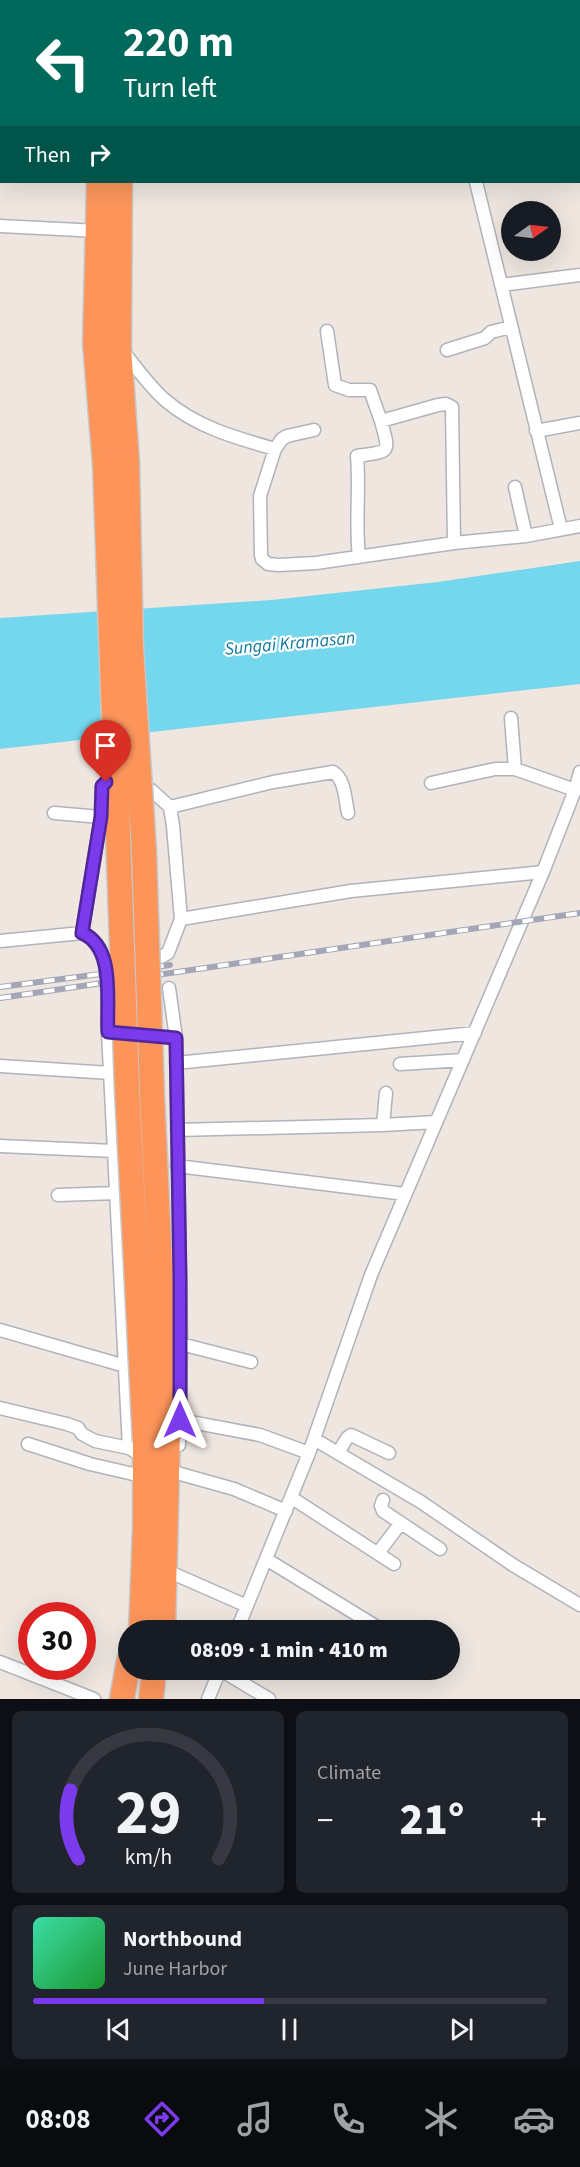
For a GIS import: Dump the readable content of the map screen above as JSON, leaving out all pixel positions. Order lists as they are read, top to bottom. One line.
{"water":["Sungai Kramasan"],"north":"right","page":{"turn":["220 m","Turn left"],"then":"Then","limit":"30","trip":"08:09 · 1 min · 410 m","tile":"Climate","heat":["−","21°","+"],"song":["Northbound","June Harbor"],"tabs":"08:08","gauge":["29","km/h"]}}
